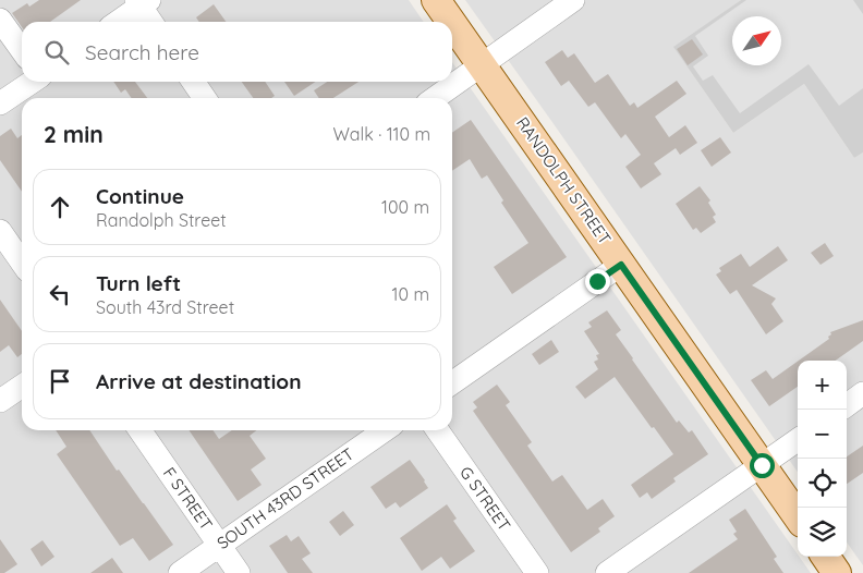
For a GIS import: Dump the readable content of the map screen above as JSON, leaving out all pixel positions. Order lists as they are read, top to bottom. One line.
{"streets":{"main road":["RANDOLPH STREET"],"street":["F STREET","SOUTH 43RD STREET","G STREET"]},"crossings":[["F STREET","SOUTH 43RD STREET"]],"north":"top right","page":{"search":"Search here","heading":["2 min","Walk · 110 m"],"list":[["Continue","Randolph Street","100 m"],["Turn left","South 43rd Street","10 m"],"Arrive at destination"],"map_buttons":["+","−"]}}
